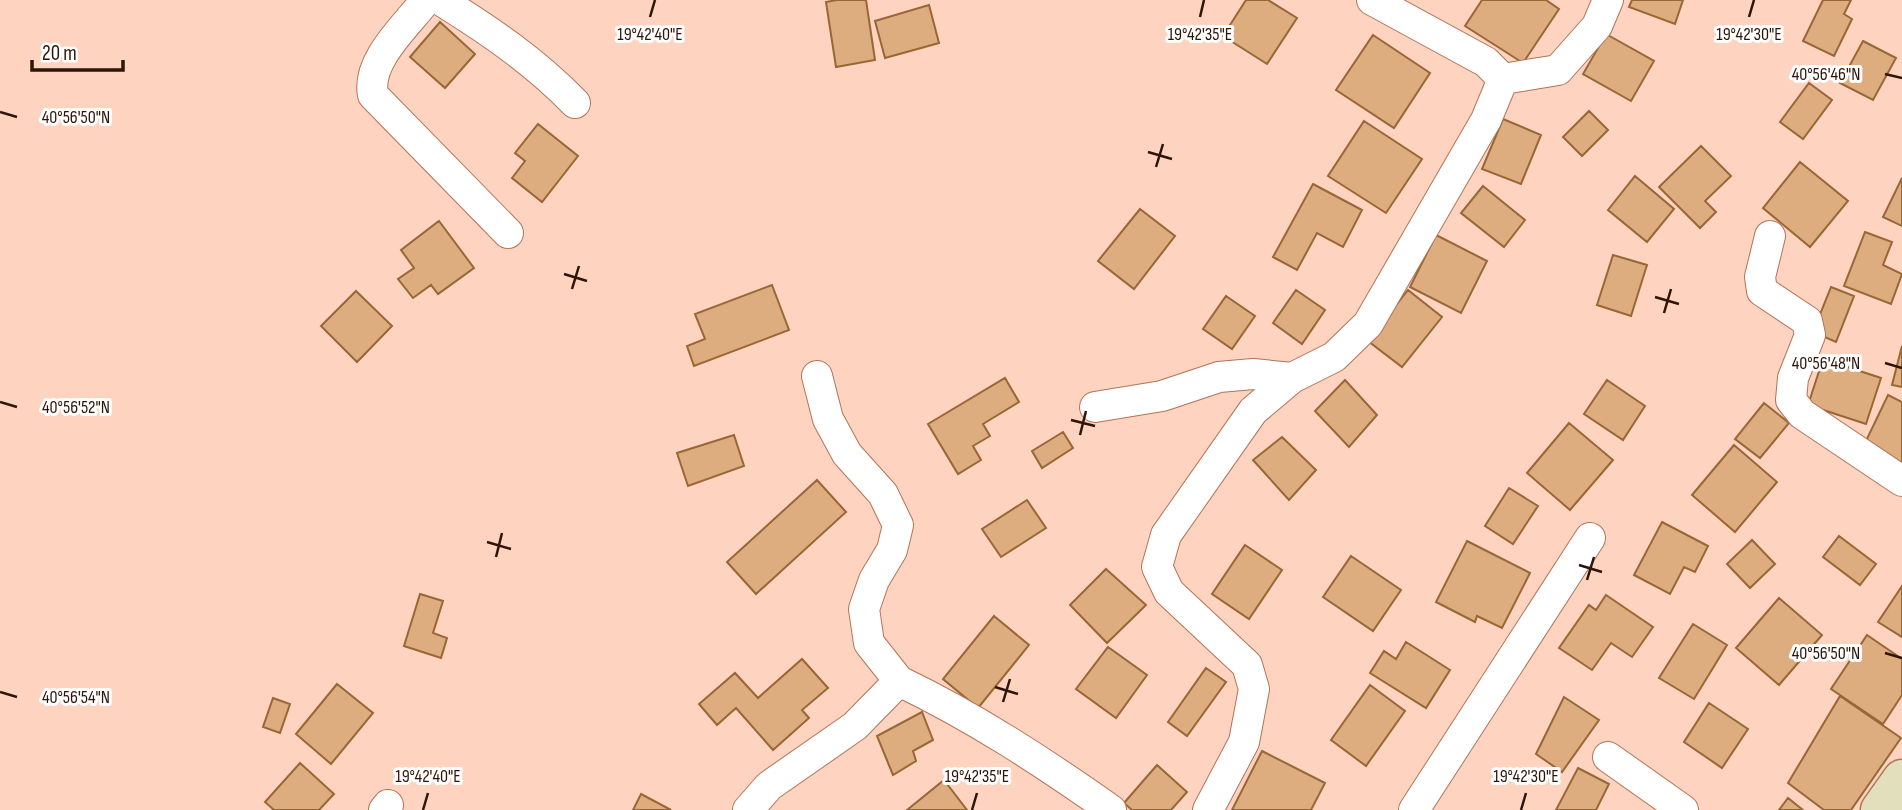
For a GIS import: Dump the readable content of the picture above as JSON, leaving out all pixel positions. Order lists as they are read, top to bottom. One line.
{"scale_bar":"20 m","coordinates":["19°42'40\"E","19°42'35\"E","19°42'30\"E","40°56'46\"N","40°56'50\"N","40°56'48\"N","40°56'52\"N","40°56'54\"N"]}
